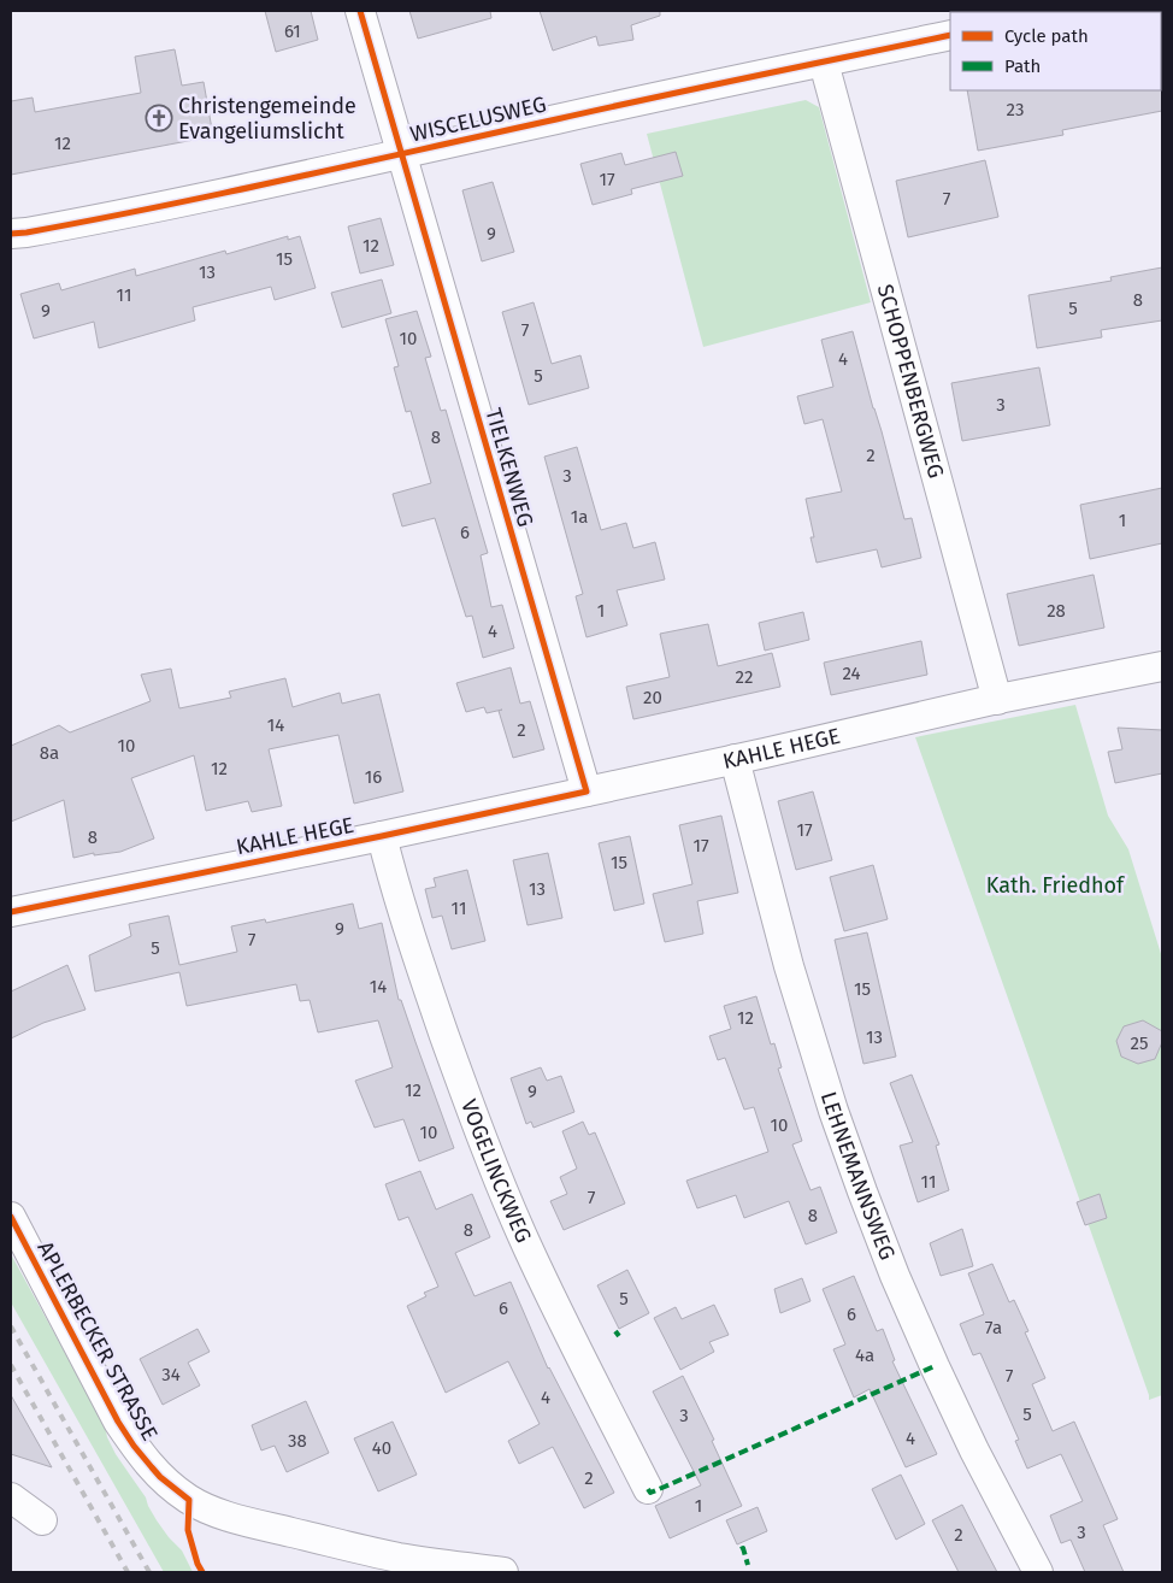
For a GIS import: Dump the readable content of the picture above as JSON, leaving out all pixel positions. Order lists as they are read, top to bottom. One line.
{"streets":{"street":["WISCELUSWEG","SCHOPPENBERGWEG","TIELKENWEG","KAHLE HEGE","VOGELINCKWEG","LEHNEMANNSWEG","APLERBECKER STRASSE"]},"crossings":[["WISCELUSWEG","SCHOPPENBERGWEG"],["WISCELUSWEG","TIELKENWEG"],["SCHOPPENBERGWEG","KAHLE HEGE"],["TIELKENWEG","KAHLE HEGE"],["KAHLE HEGE","VOGELINCKWEG"],["KAHLE HEGE","LEHNEMANNSWEG"]],"parks":["Kath. Friedhof"],"places":{"church":["Christengemeinde Evangeliumslicht"]},"house_numbers":["61","23","12","17","7","9","12","15","13","11","8","5","9","7","10","4","5","3","8","2","3","1a","1","6","1","28","4","24","22","20","14","2","10","8a","12","16","17","8","17","15","13","11","9","7","5","14","15","12","13","25","12","9","10","10","11","7","8","8","5","6","6","7a","4a","34","7","4","5","3","4","38","40","2","1","3","2"],"legend":["Cycle path","Path"]}
